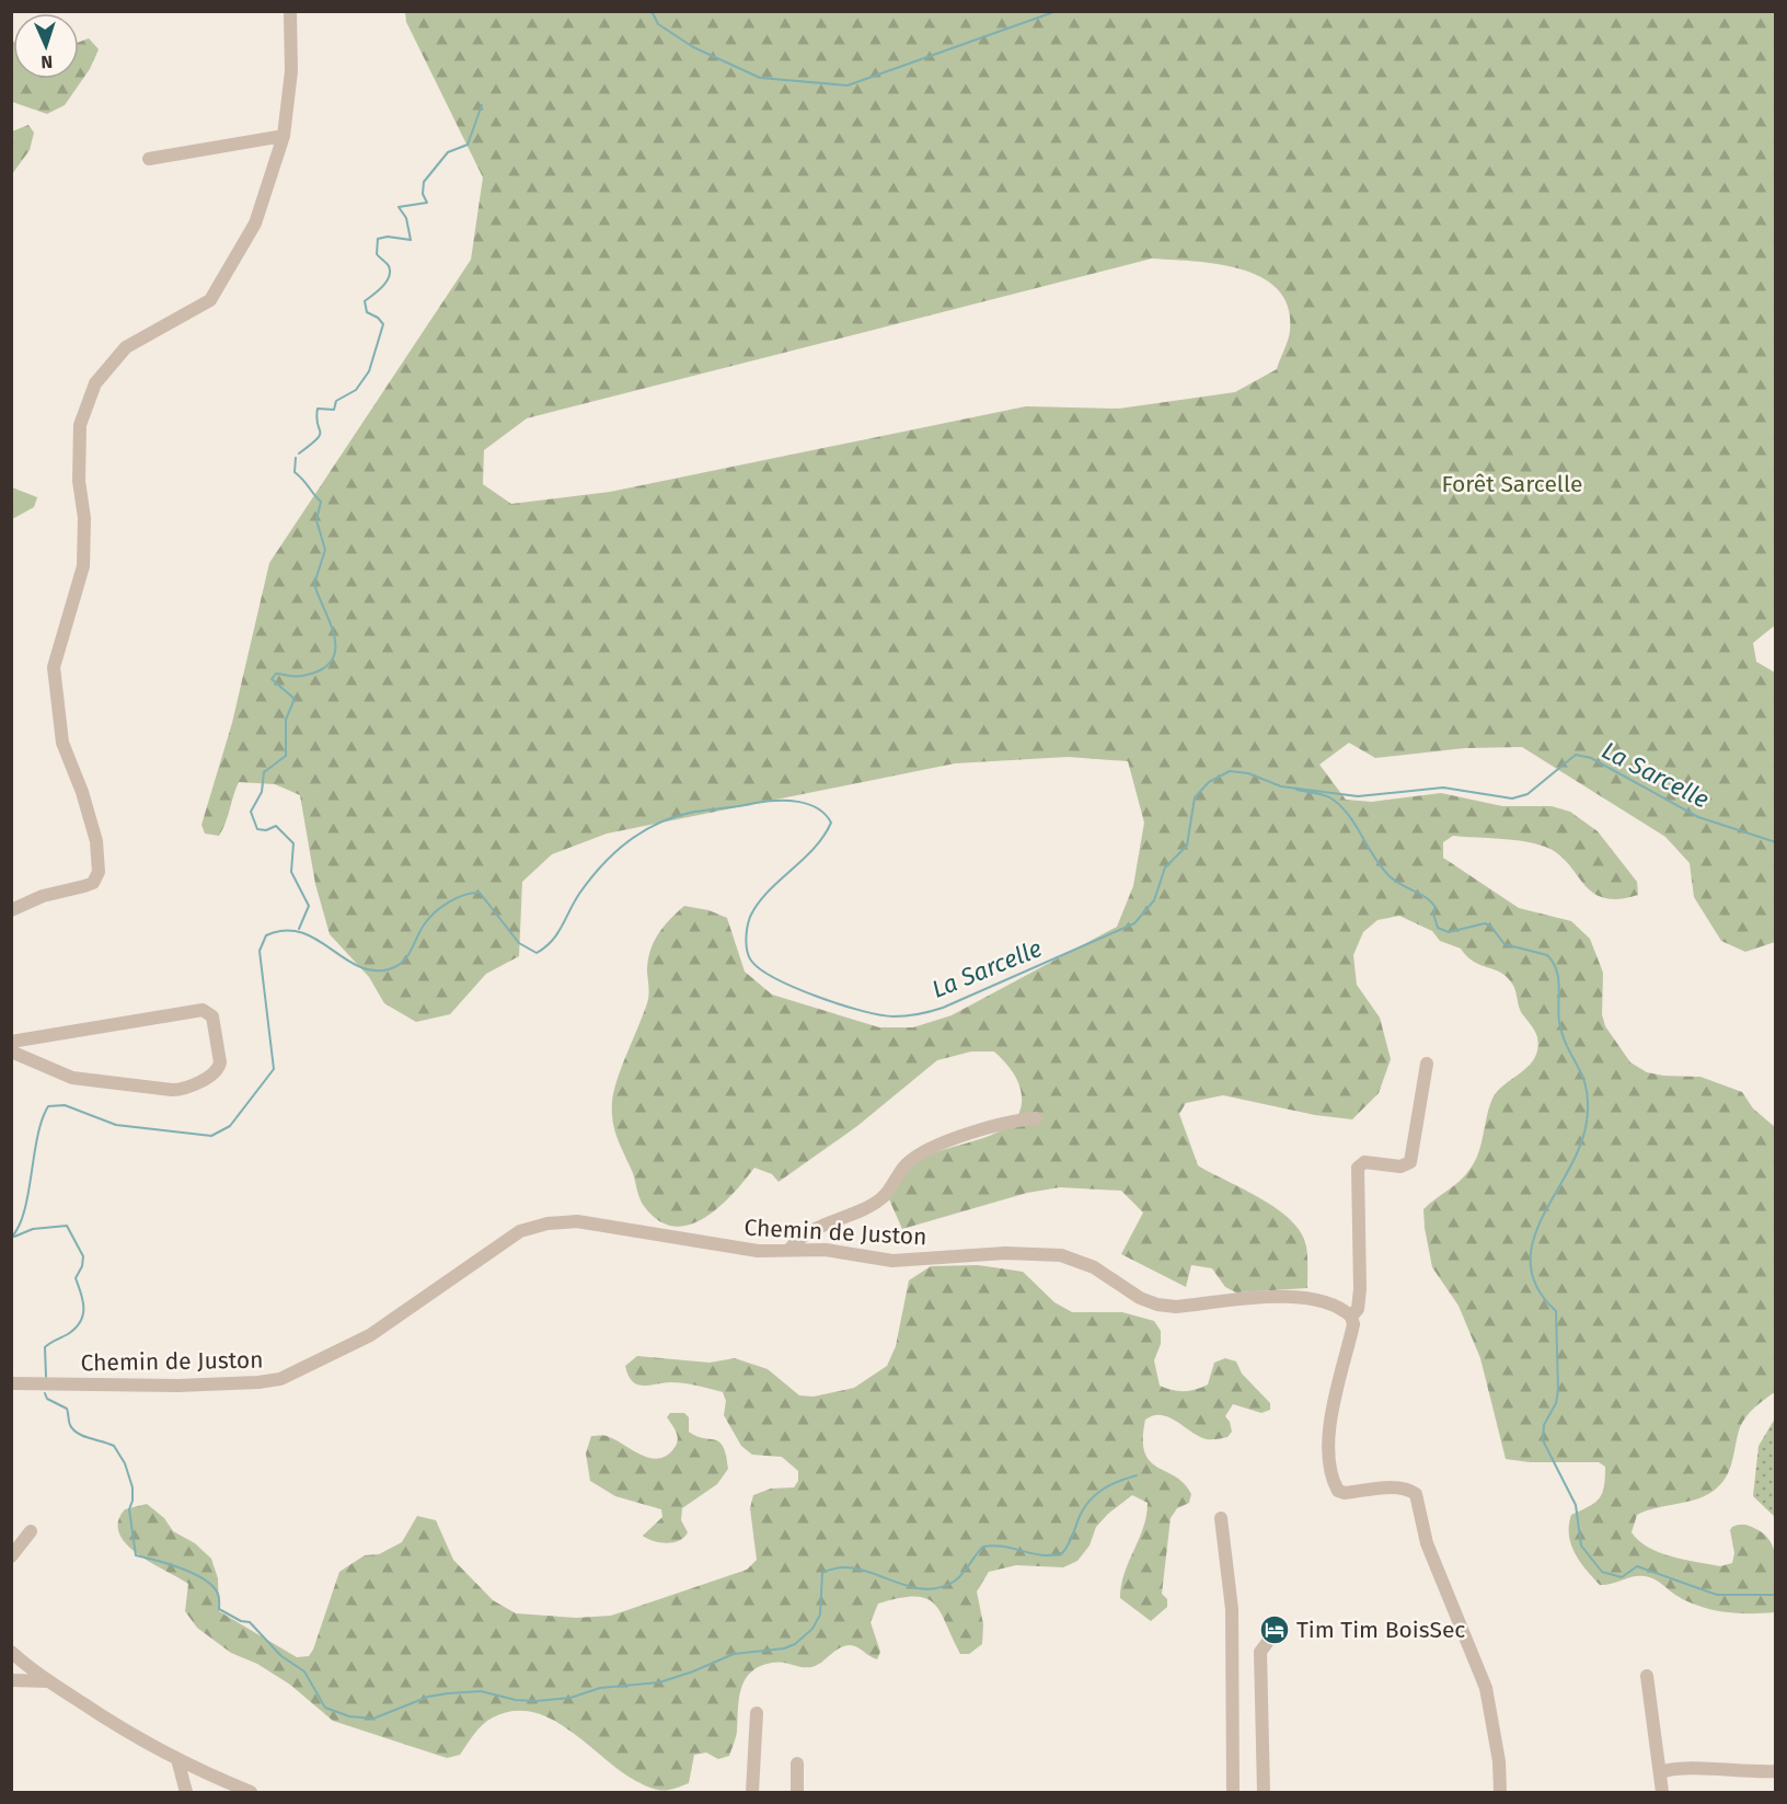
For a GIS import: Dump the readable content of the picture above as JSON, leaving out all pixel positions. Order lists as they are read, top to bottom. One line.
{"streets":{"street":["Chemin de Juston"]},"water":["La Sarcelle"],"parks":["Forêt Sarcelle"],"places":{"hotel":["Tim Tim BoisSec"]},"north":"bottom"}
